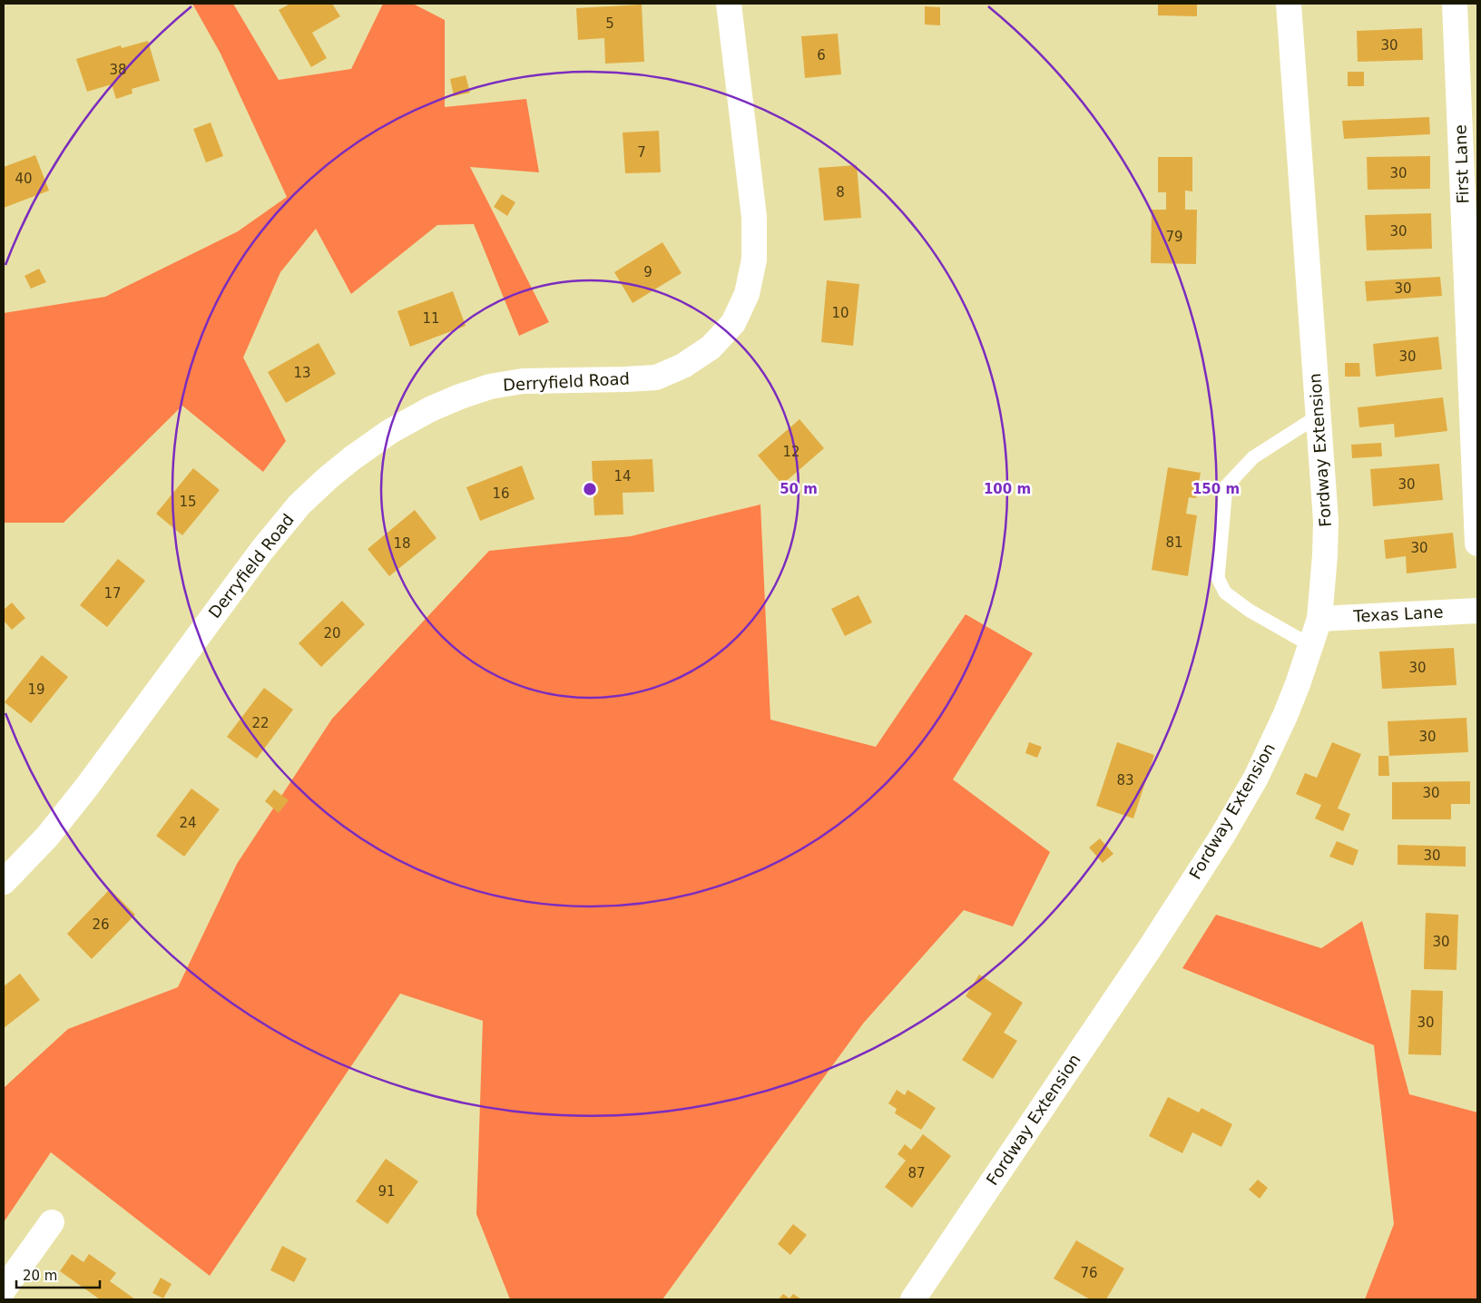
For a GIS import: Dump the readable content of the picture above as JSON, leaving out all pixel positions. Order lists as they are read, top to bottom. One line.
{"streets":{"street":["First Lane","Derryfield Road","Fordway Extension","Texas Lane"]},"crossings":[["Fordway Extension","Texas Lane"]],"house_numbers":["5","30","6","38","7","30","40","8","30","79","9","30","10","11","30","13","12","14","30","16","15","81","18","30","17","20","30","19","22","30","83","30","24","30","26","30","30","87","91","76"],"scale_bar":"20 m","rings":["50 m","100 m","150 m"]}
